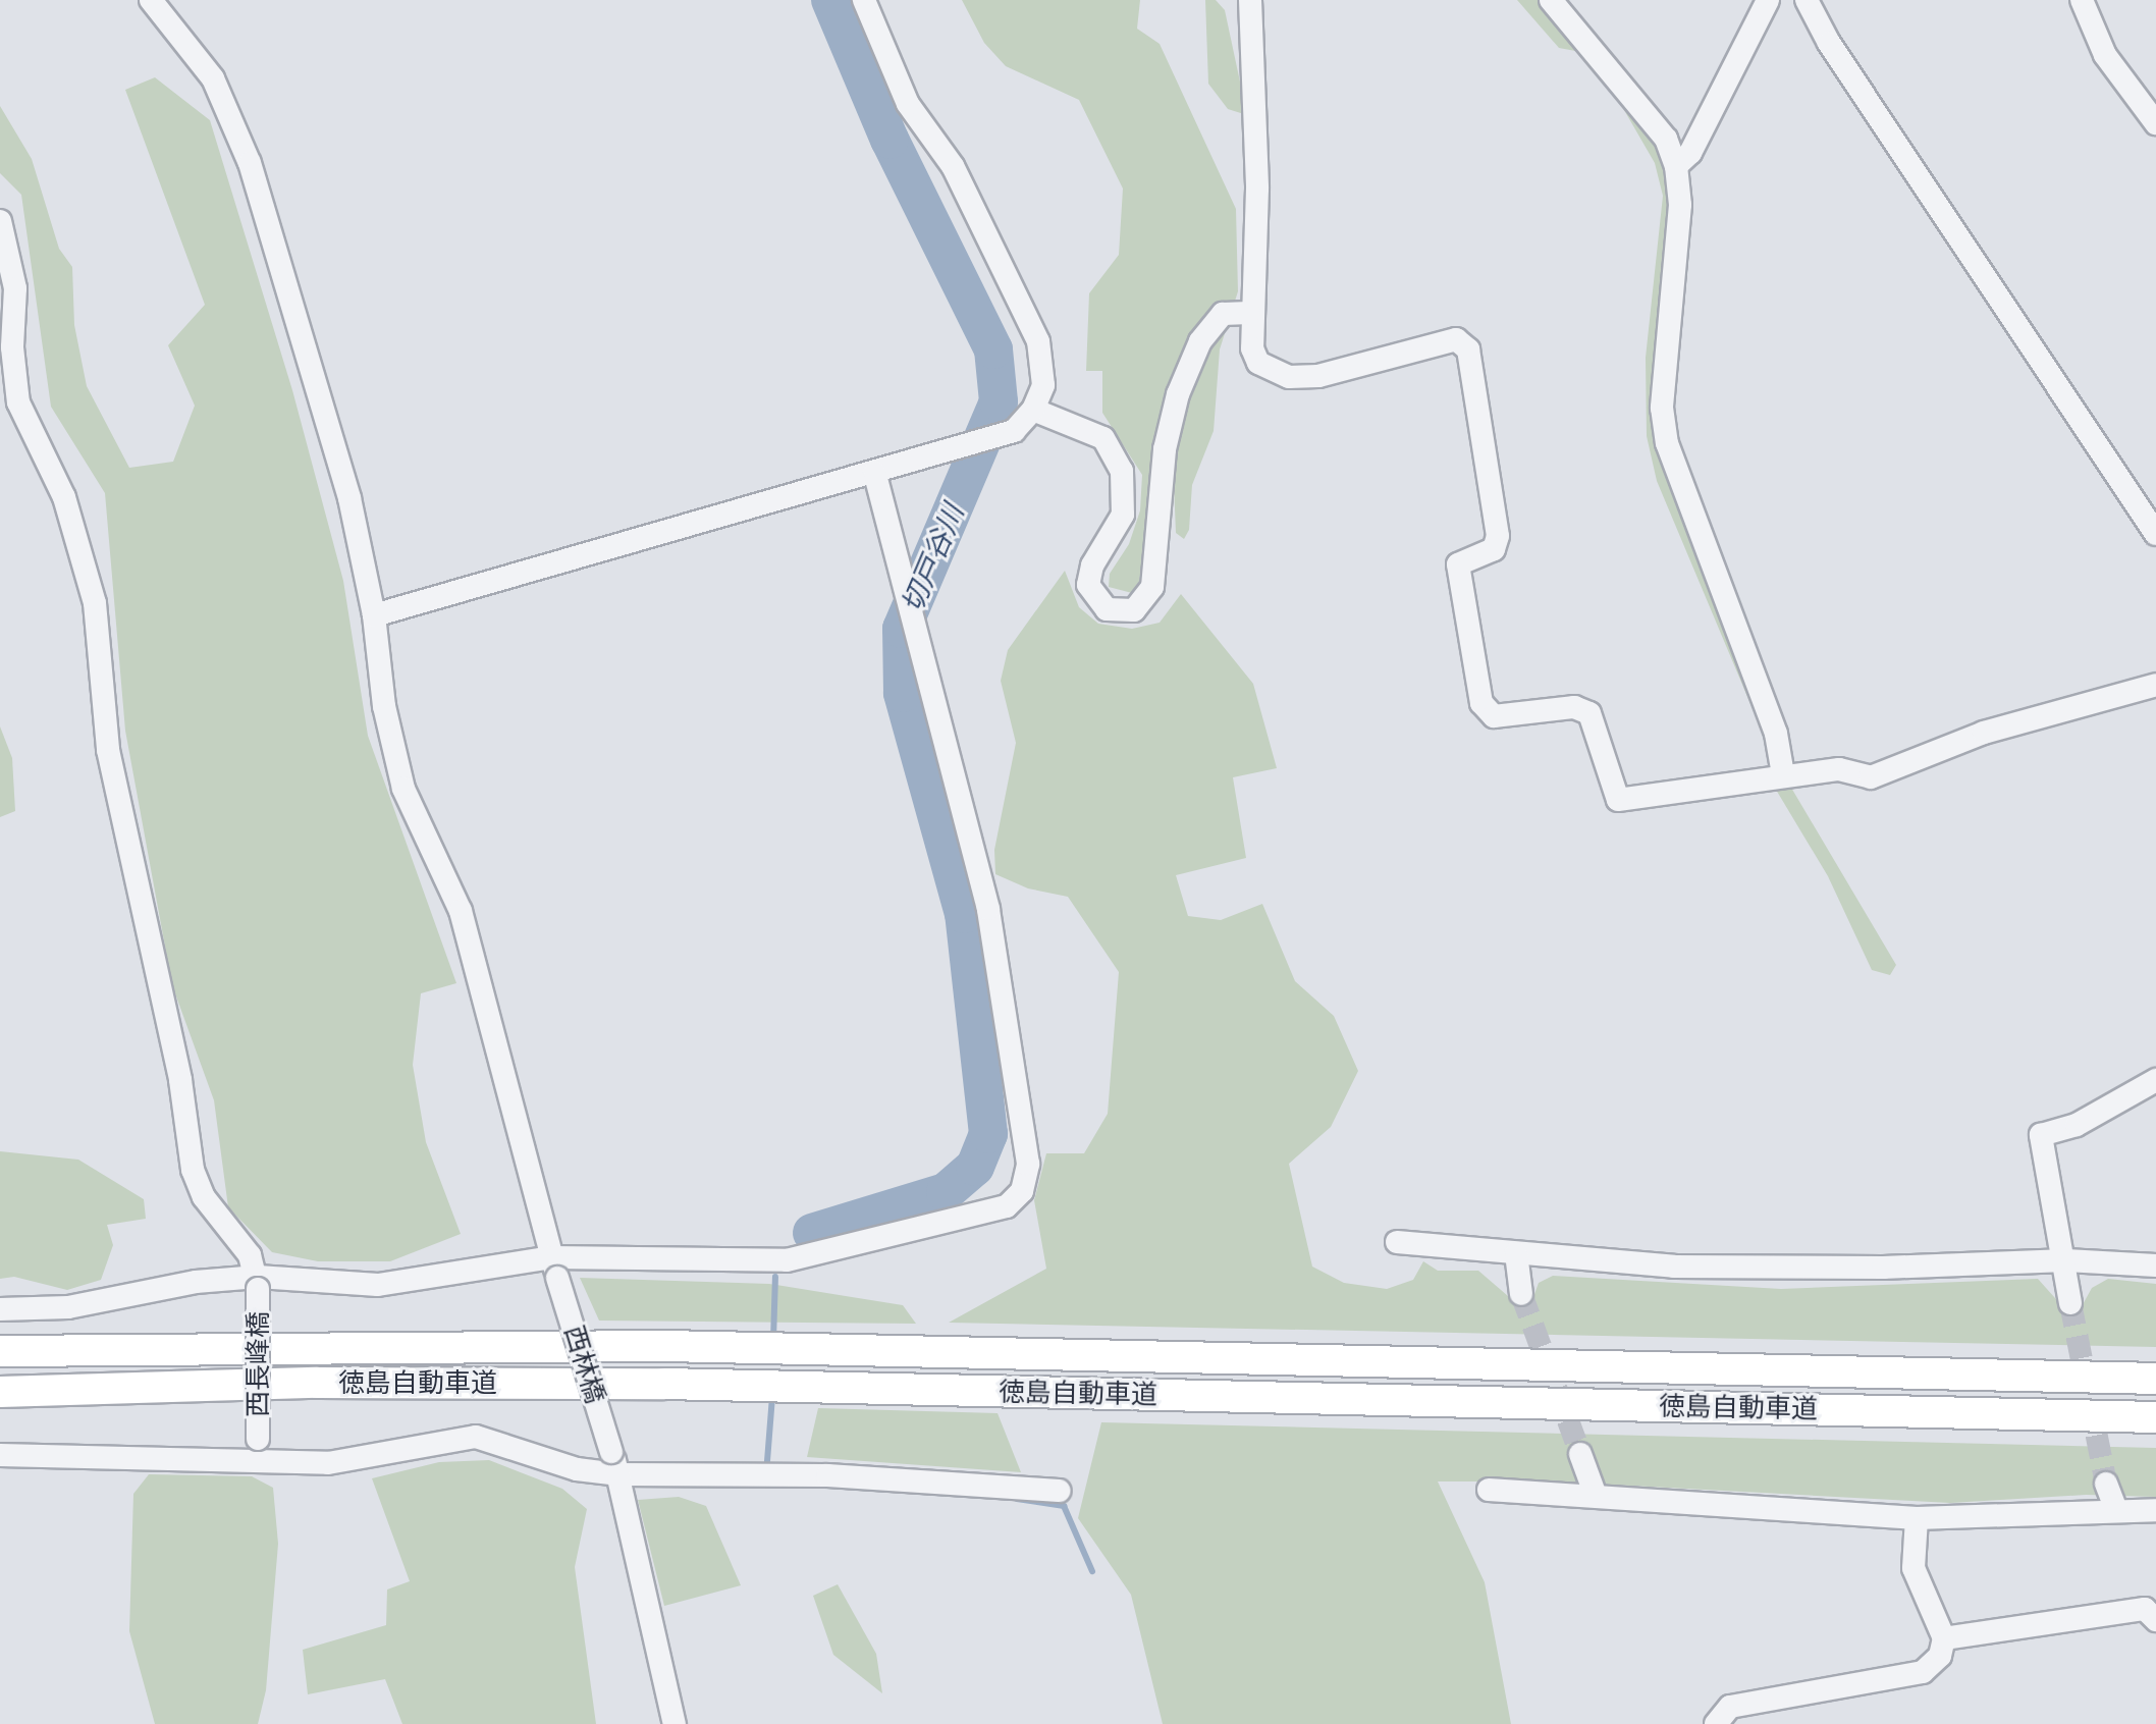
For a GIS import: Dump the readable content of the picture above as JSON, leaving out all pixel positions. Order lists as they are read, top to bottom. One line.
{"streets":{"highway":["徳島自動車道"],"street":["西長峰橋","西林橋"]},"water":["切戸谷川"]}
